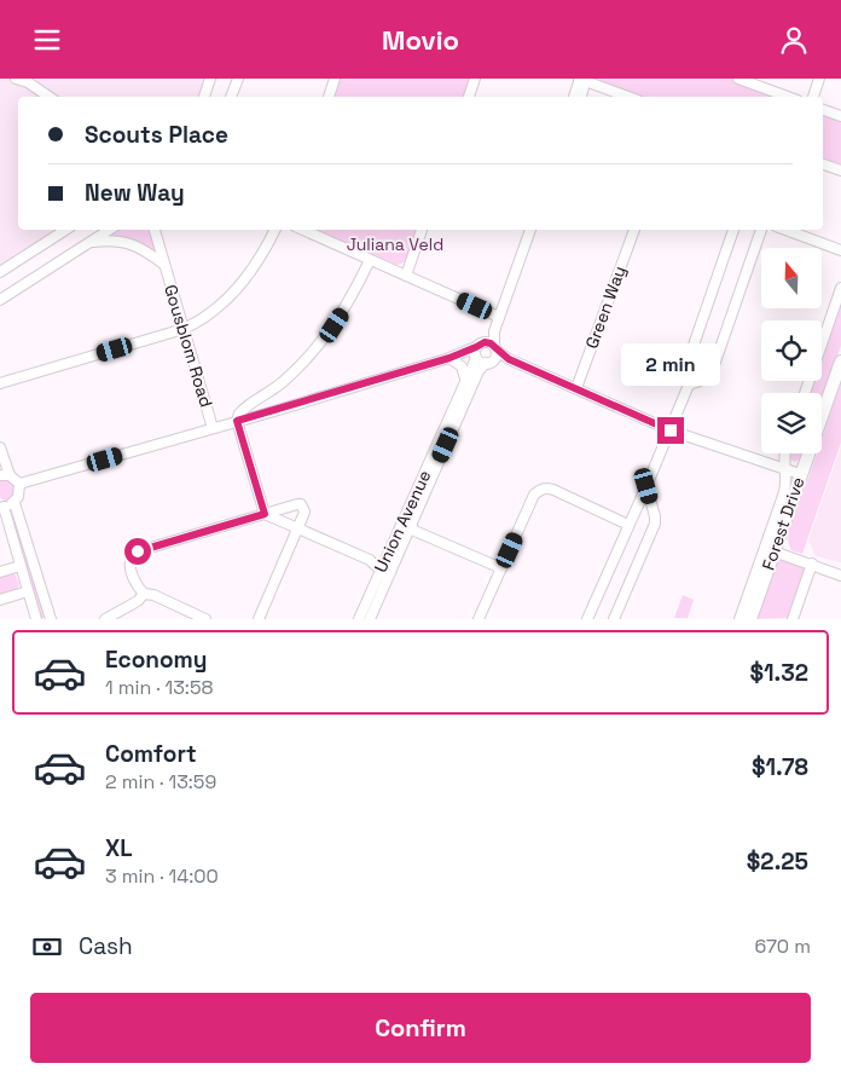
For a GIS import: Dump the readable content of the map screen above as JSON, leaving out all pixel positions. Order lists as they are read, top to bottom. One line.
{"streets":{"main road":["Forest Drive"],"street":["Green Way","Gousblom Road","Union Avenue"]},"parks":["Juliana Veld"],"north":"top","page":{"header":"Movio","banner":["Scouts Place","New Way"],"bubble":"2 min","list":[{"name":"Economy","note":"1 min · 13:58","value":"$1.32"},{"name":"Comfort","note":"2 min · 13:59","value":"$1.78"},{"name":"XL","note":"3 min · 14:00","value":"$2.25"}],"pay":["Cash","670 m"],"buttons":"Confirm"}}
